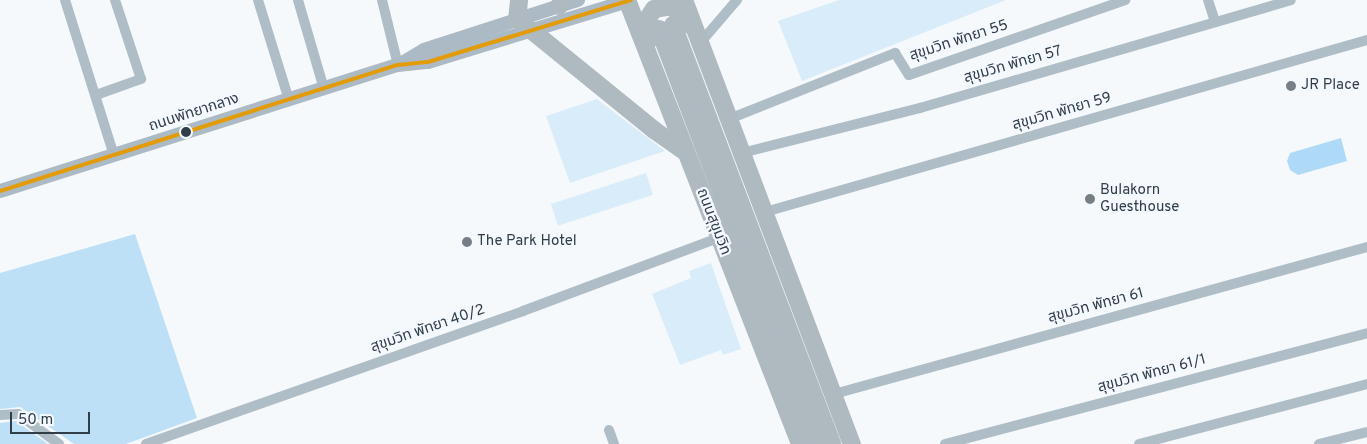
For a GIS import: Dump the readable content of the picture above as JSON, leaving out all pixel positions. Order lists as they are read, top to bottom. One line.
{"streets":{"highway":["ถนนสุขุมวิท"],"main road":["ถนนพัทยากลาง"],"street":["สุขุมวิท พัทยา 55","สุขุมวิท พัทยา 57","สุขุมวิท พัทยา 59","สุขุมวิท พัทยา 61","สุขุมวิท พัทยา 40/2","สุขุมวิท พัทยา 61/1"]},"crossings":[["ถนนพัทยากลาง","ถนนสุขุมวิท"],["ถนนสุขุมวิท","สุขุมวิท พัทยา 40/2"]],"places":["JR Place","Bulakorn Guesthouse","The Park Hotel"],"scale_bar":"50 m"}
